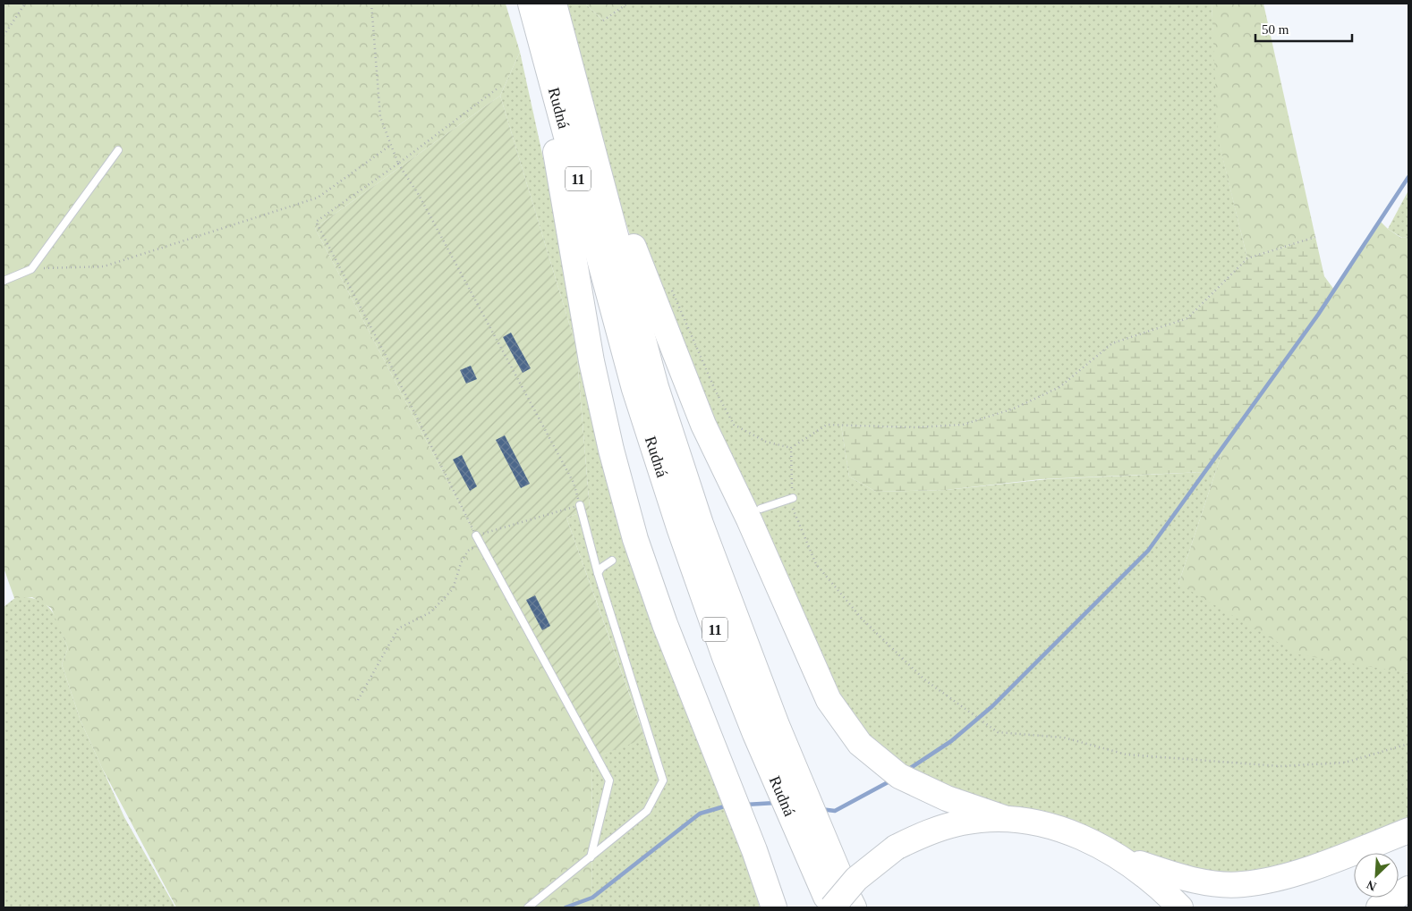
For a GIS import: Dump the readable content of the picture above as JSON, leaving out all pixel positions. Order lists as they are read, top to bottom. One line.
{"streets":{"highway":["Rudná","11"]},"scale_bar":"50 m","north":"bottom left"}
